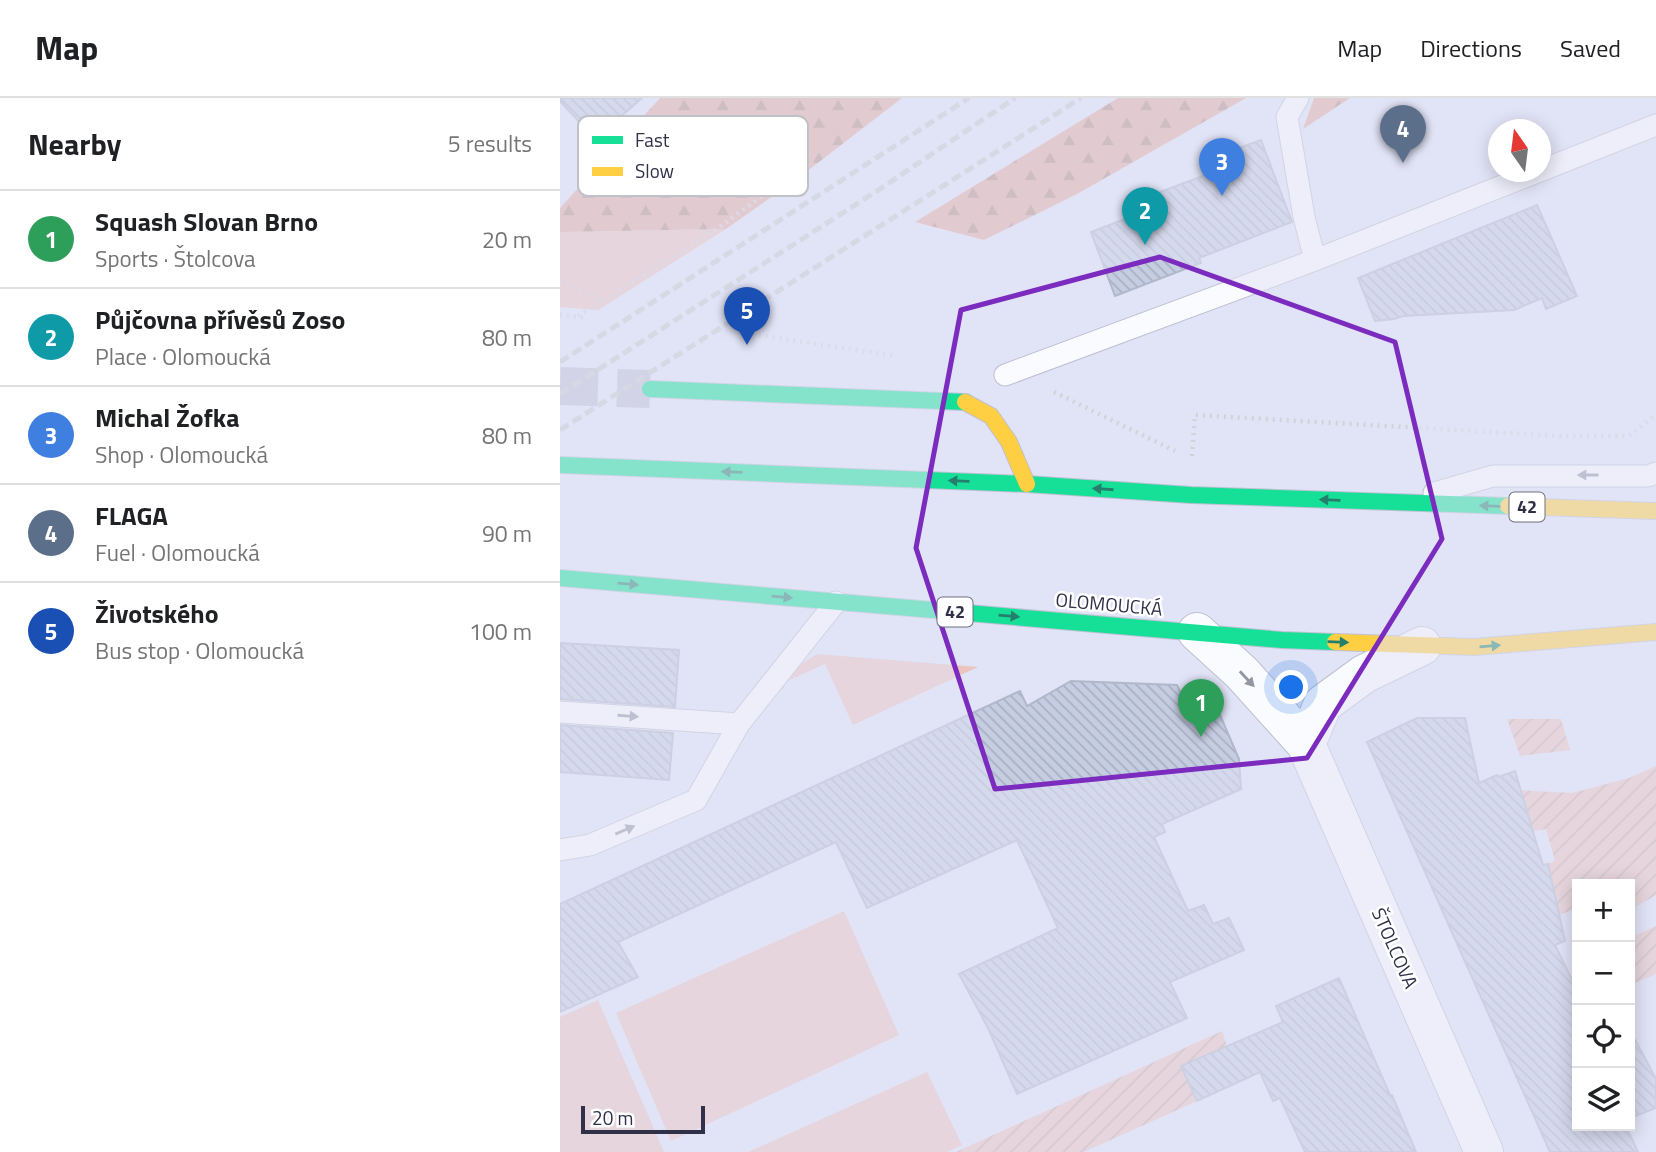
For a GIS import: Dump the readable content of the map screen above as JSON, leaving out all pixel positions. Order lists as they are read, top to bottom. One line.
{"streets":{"main road":["42","OLOMOUCKÁ"],"street":["ŠTOLCOVA"]},"crossings":[["OLOMOUCKÁ","ŠTOLCOVA"]],"legend":["Fast","Slow"],"scale_bar":"20 m","north":"top","page":{"header":"Map","nav":["Map","Directions","Saved"],"heading":["Nearby","5 results"],"pins":["4","3","2","5","1"],"list":[{"mark":"1","name":"Squash Slovan Brno","note":"Sports · Štolcova","value":"20 m"},{"mark":"2","name":"Půjčovna přívěsů Zoso","note":"Place · Olomoucká","value":"80 m"},{"mark":"3","name":"Michal Žofka","note":"Shop · Olomoucká","value":"80 m"},{"mark":"4","name":"FLAGA","note":"Fuel · Olomoucká","value":"90 m"},{"mark":"5","name":"Životského","note":"Bus stop · Olomoucká","value":"100 m"}],"map_buttons":["+","−"],"scale":"20 m"}}
